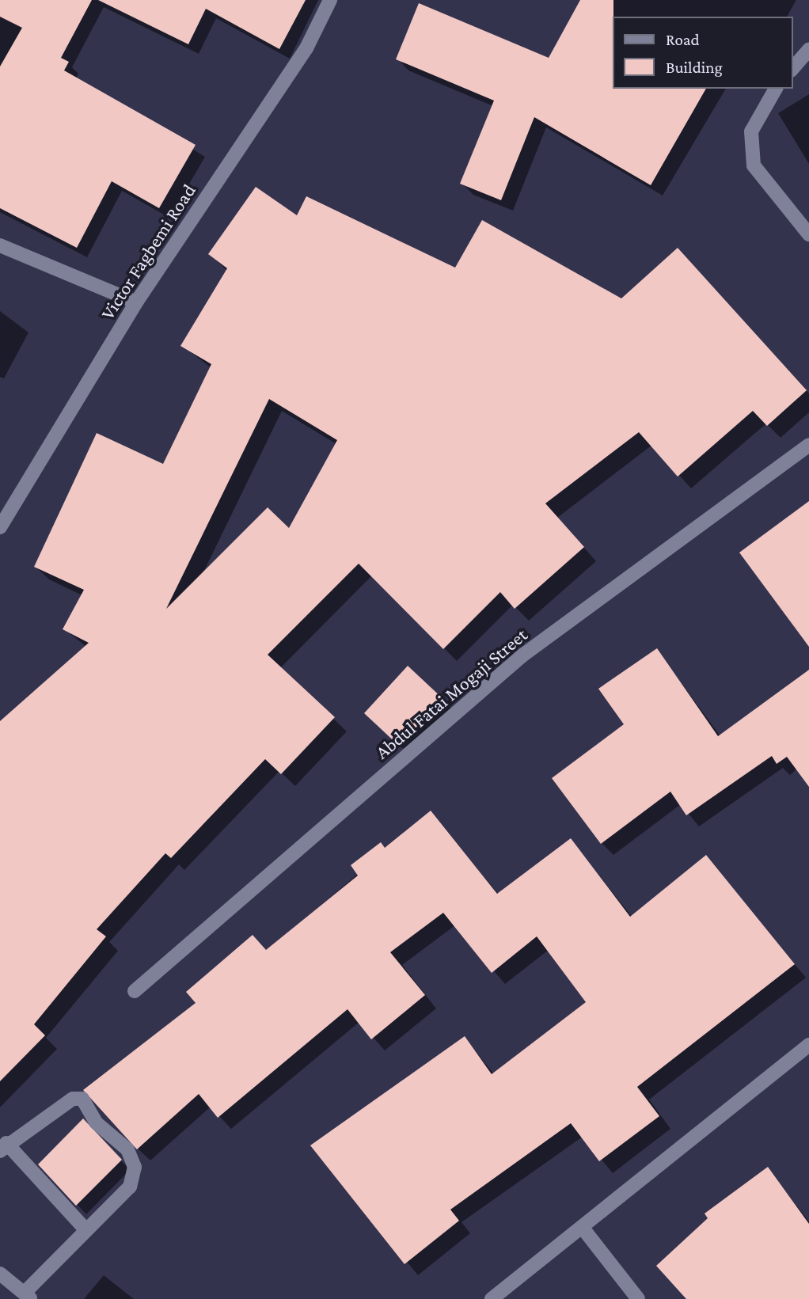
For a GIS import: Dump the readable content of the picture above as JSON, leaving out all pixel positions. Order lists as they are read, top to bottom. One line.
{"streets":{"street":["Victor Fagbemi Road","Abdul Fatai Mogaji Street"]},"legend":["Road","Building"]}
